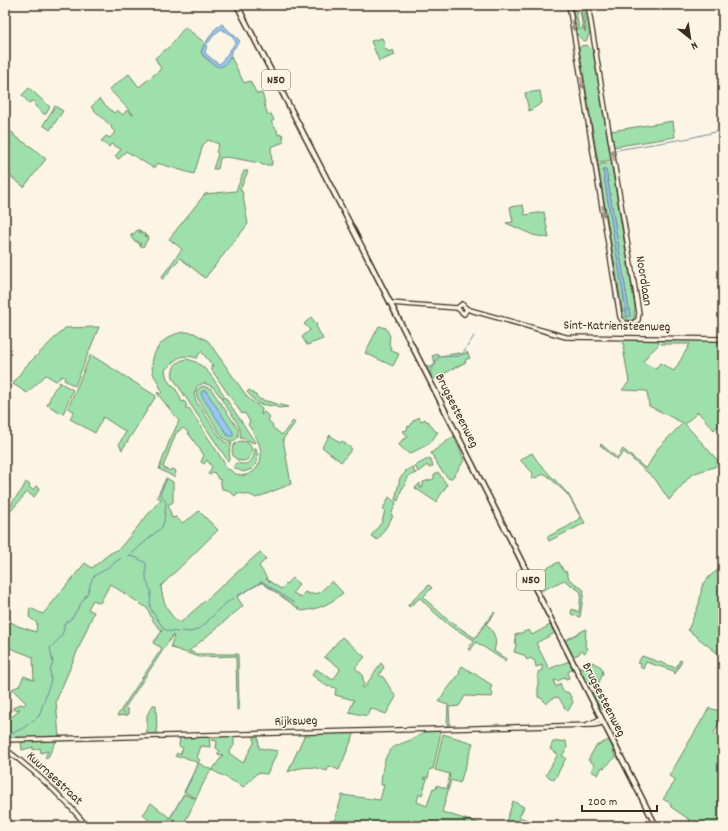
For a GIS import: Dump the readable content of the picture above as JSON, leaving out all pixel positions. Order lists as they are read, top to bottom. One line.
{"streets":{"main road":["N50","Brugsesteenweg"],"street":["Noordlaan","Sint-Katriensteenweg","Rijksweg","Kuurnsestraat"]},"crossings":[["Brugsesteenweg","Rijksweg"]],"scale_bar":"200 m","north":"bottom right"}
